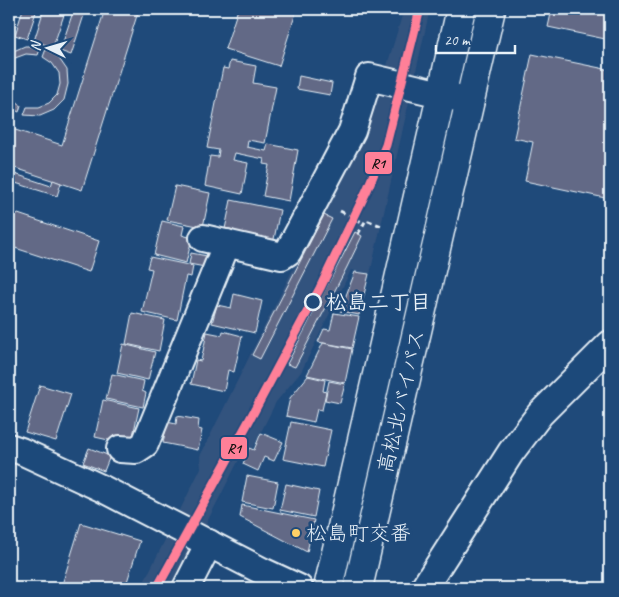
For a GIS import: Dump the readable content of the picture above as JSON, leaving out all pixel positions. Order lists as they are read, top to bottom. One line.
{"streets":{"highway":["高松北バイパス"]},"places":["松島二丁目","松島町交番"],"lines":["transit line R1"],"scale_bar":"20 m","north":"left"}
